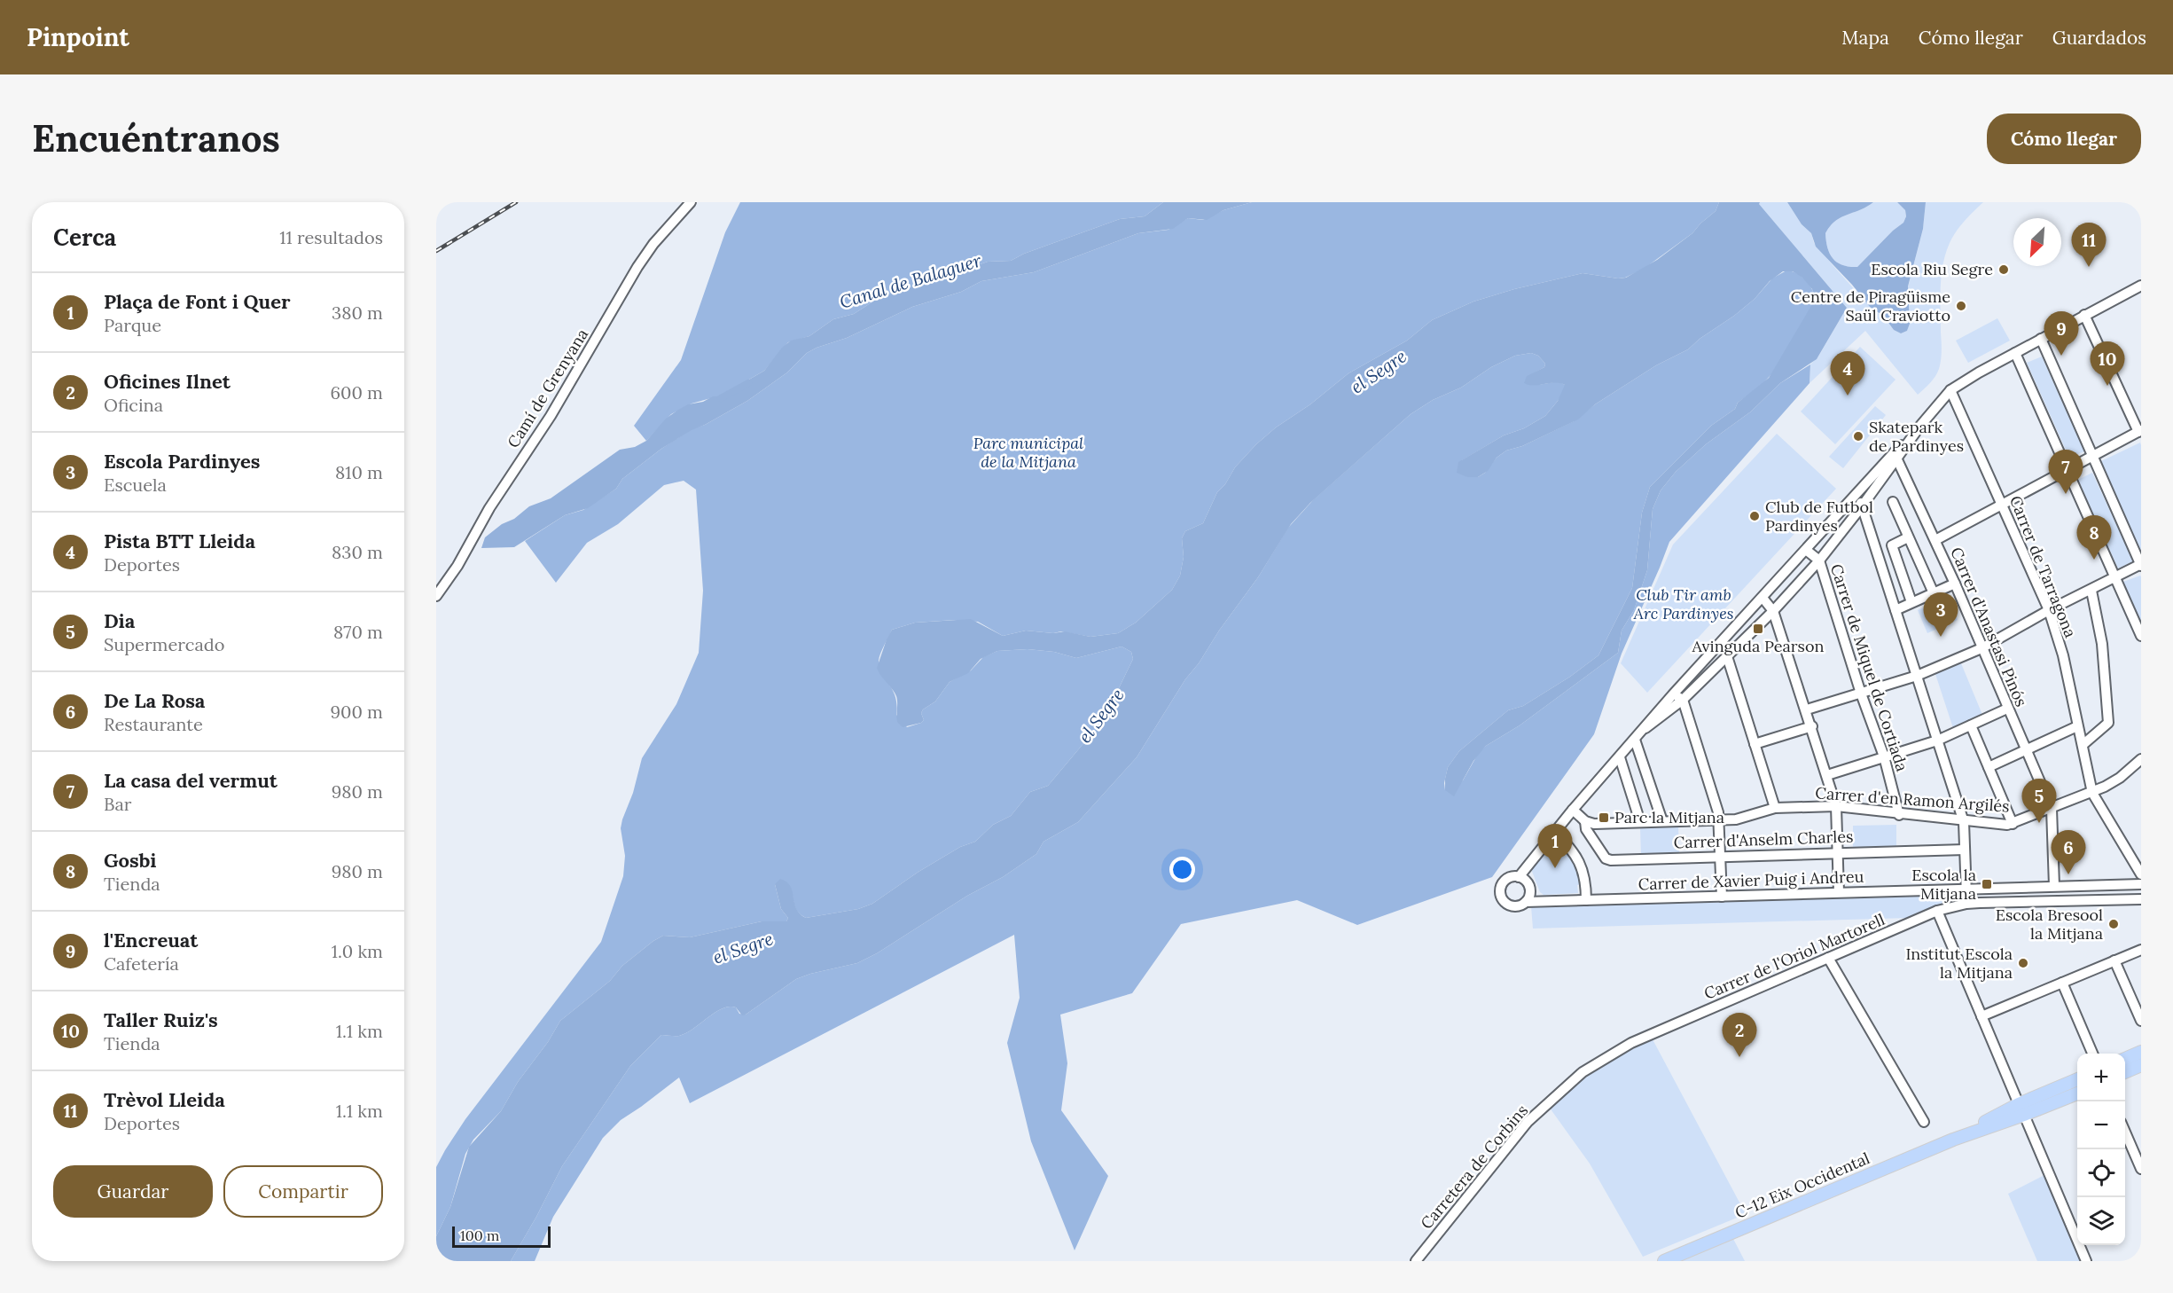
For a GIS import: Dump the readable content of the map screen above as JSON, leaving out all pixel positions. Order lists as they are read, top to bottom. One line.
{"streets":{"main road":["C-12 Eix Occidental"],"street":["Camí de Grenyana","Carrer de Tarragona","Carrer d'Anastasi Pinós","Carrer de Miquel de Cortiada","Carrer d'en Ramon Argilés","Carrer d'Anselm Charles","Carrer de Xavier Puig i Andreu","Carrer de l'Oriol Martorell","Carretera de Corbins"]},"crossings":[["Carrer de Tarragona","Carrer d'en Ramon Argilés"],["Carrer d'Anastasi Pinós","Carrer d'en Ramon Argilés"],["Carrer de Miquel de Cortiada","Carrer d'en Ramon Argilés"],["Carrer d'en Ramon Argilés","Carrer d'Anselm Charles"],["Carrer de l'Oriol Martorell","Carretera de Corbins"]],"water":["Canal de Balaguer","el Segre"],"parks":["Parc municipal de la Mitjana","Club Tir amb Arc Pardinyes"],"places":{"other":["Escola Riu Segre","Centre de Piragüisme Saül Craviotto","Skatepark de Pardinyes","Club de Futbol Pardinyes","Escola Bresool la Mitjana","Institut Escola la Mitjana"],"transit":["Avinguda Pearson","Parc la Mitjana","Escola la Mitjana"]},"scale_bar":"100 m","north":"bottom left","page":{"header":"Pinpoint","nav":["Mapa","Cómo llegar","Guardados"],"buttons":["Cómo llegar",["Guardar","Compartir"]],"title":"Encuéntranos","heading":["Cerca","11 resultados"],"pins":["11","9","10","4","7","8","3","5","1","6","2"],"list":[{"mark":"1","name":"Plaça de Font i Quer","note":"Parque","value":"380 m"},{"mark":"2","name":"Oficines Ilnet","note":"Oficina","value":"600 m"},{"mark":"3","name":"Escola Pardinyes","note":"Escuela","value":"810 m"},{"mark":"4","name":"Pista BTT Lleida","note":"Deportes","value":"830 m"},{"mark":"5","name":"Dia","note":"Supermercado","value":"870 m"},{"mark":"6","name":"De La Rosa","note":"Restaurante","value":"900 m"},{"mark":"7","name":"La casa del vermut","note":"Bar","value":"980 m"},{"mark":"8","name":"Gosbi","note":"Tienda","value":"980 m"},{"mark":"9","name":"l'Encreuat","note":"Cafetería","value":"1.0 km"},{"mark":"10","name":"Taller Ruiz's","note":"Tienda","value":"1.1 km"},{"mark":"11","name":"Trèvol Lleida","note":"Deportes","value":"1.1 km"}],"map_buttons":["+","−"],"scale":"100 m"}}
